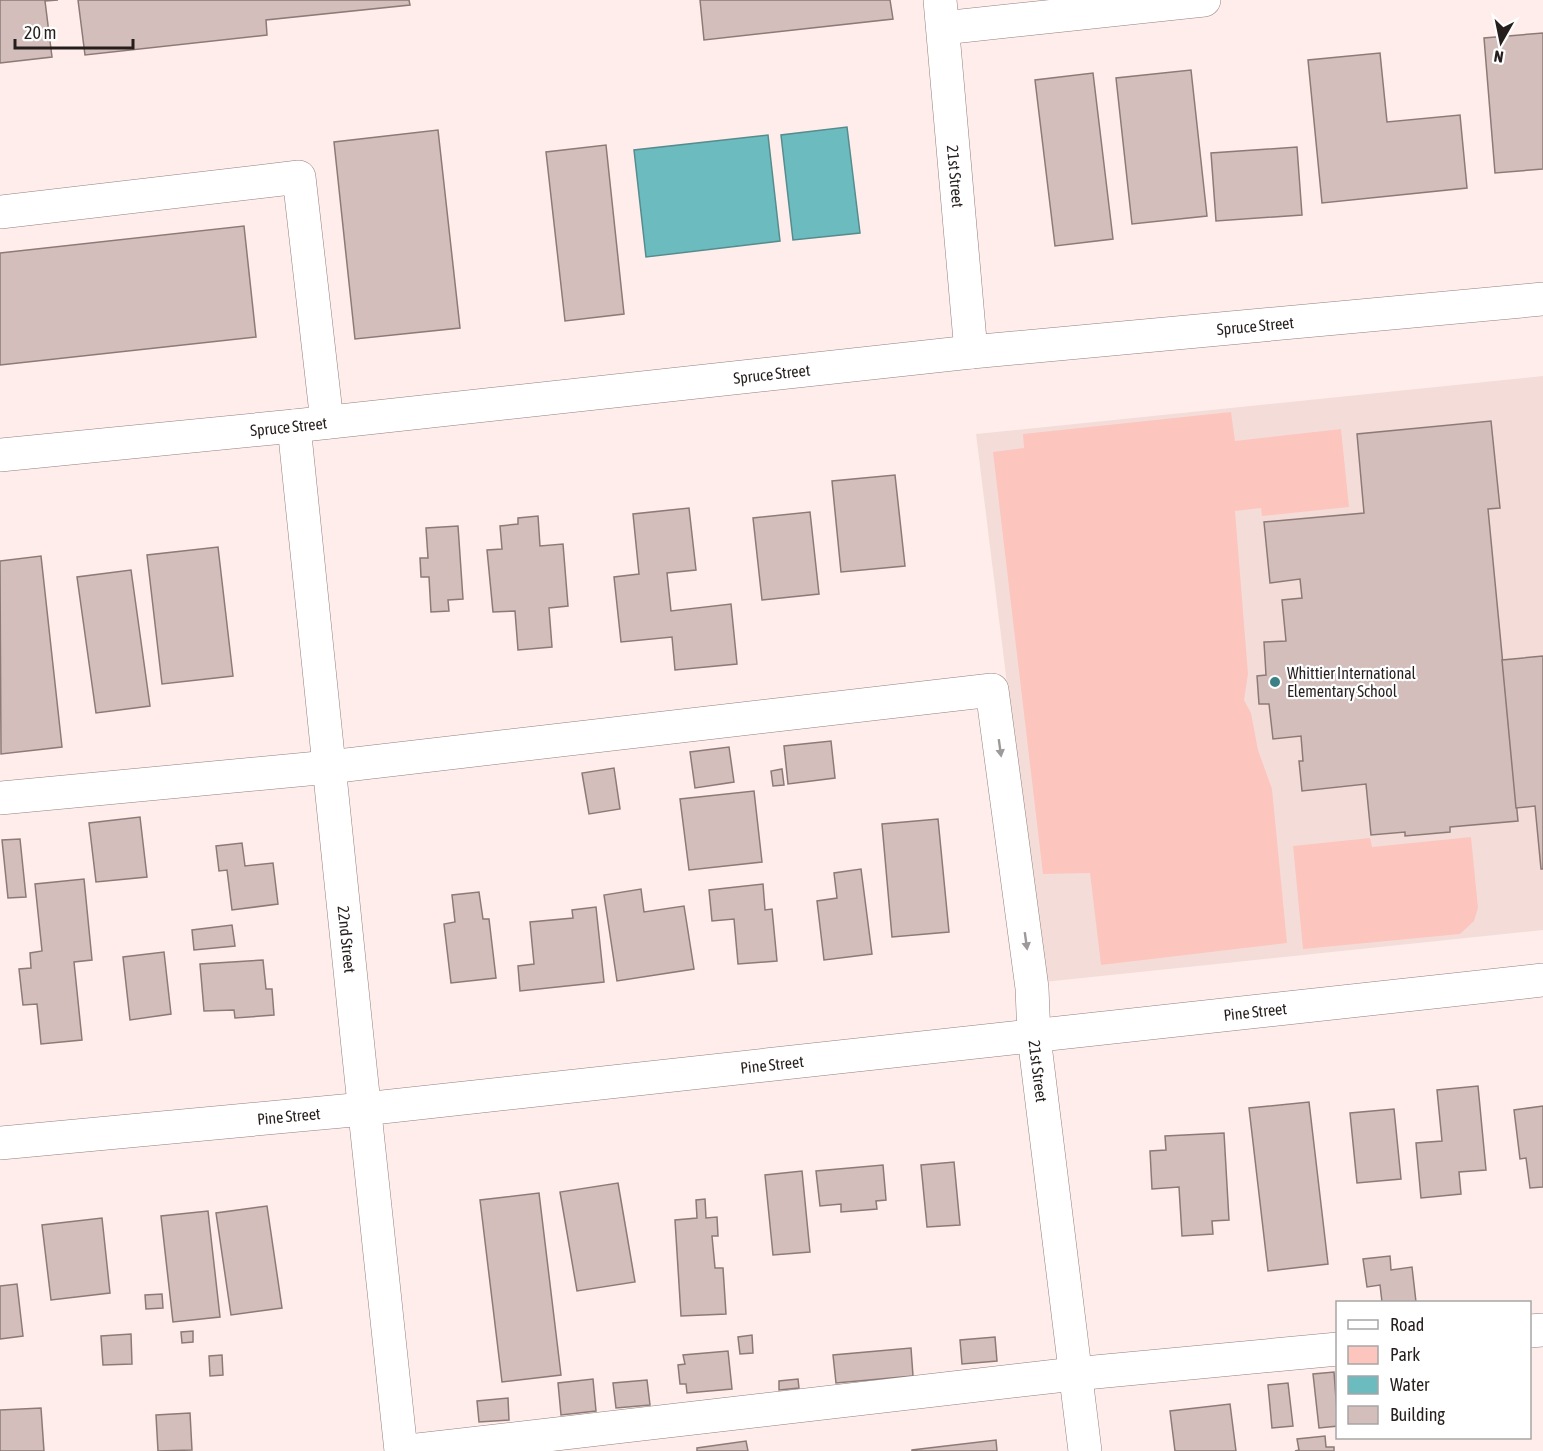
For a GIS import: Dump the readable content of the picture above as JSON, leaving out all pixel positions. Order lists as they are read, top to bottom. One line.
{"streets":{"street":["21st Street","Spruce Street","22nd Street","Pine Street"]},"crossings":[["21st Street","Spruce Street"],["21st Street","22nd Street"],["21st Street","Pine Street"],["Spruce Street","22nd Street"],["22nd Street","Pine Street"]],"places":["Whittier International Elementary School"],"legend":["Road","Park","Water","Building"],"scale_bar":"20 m","north":"bottom"}
